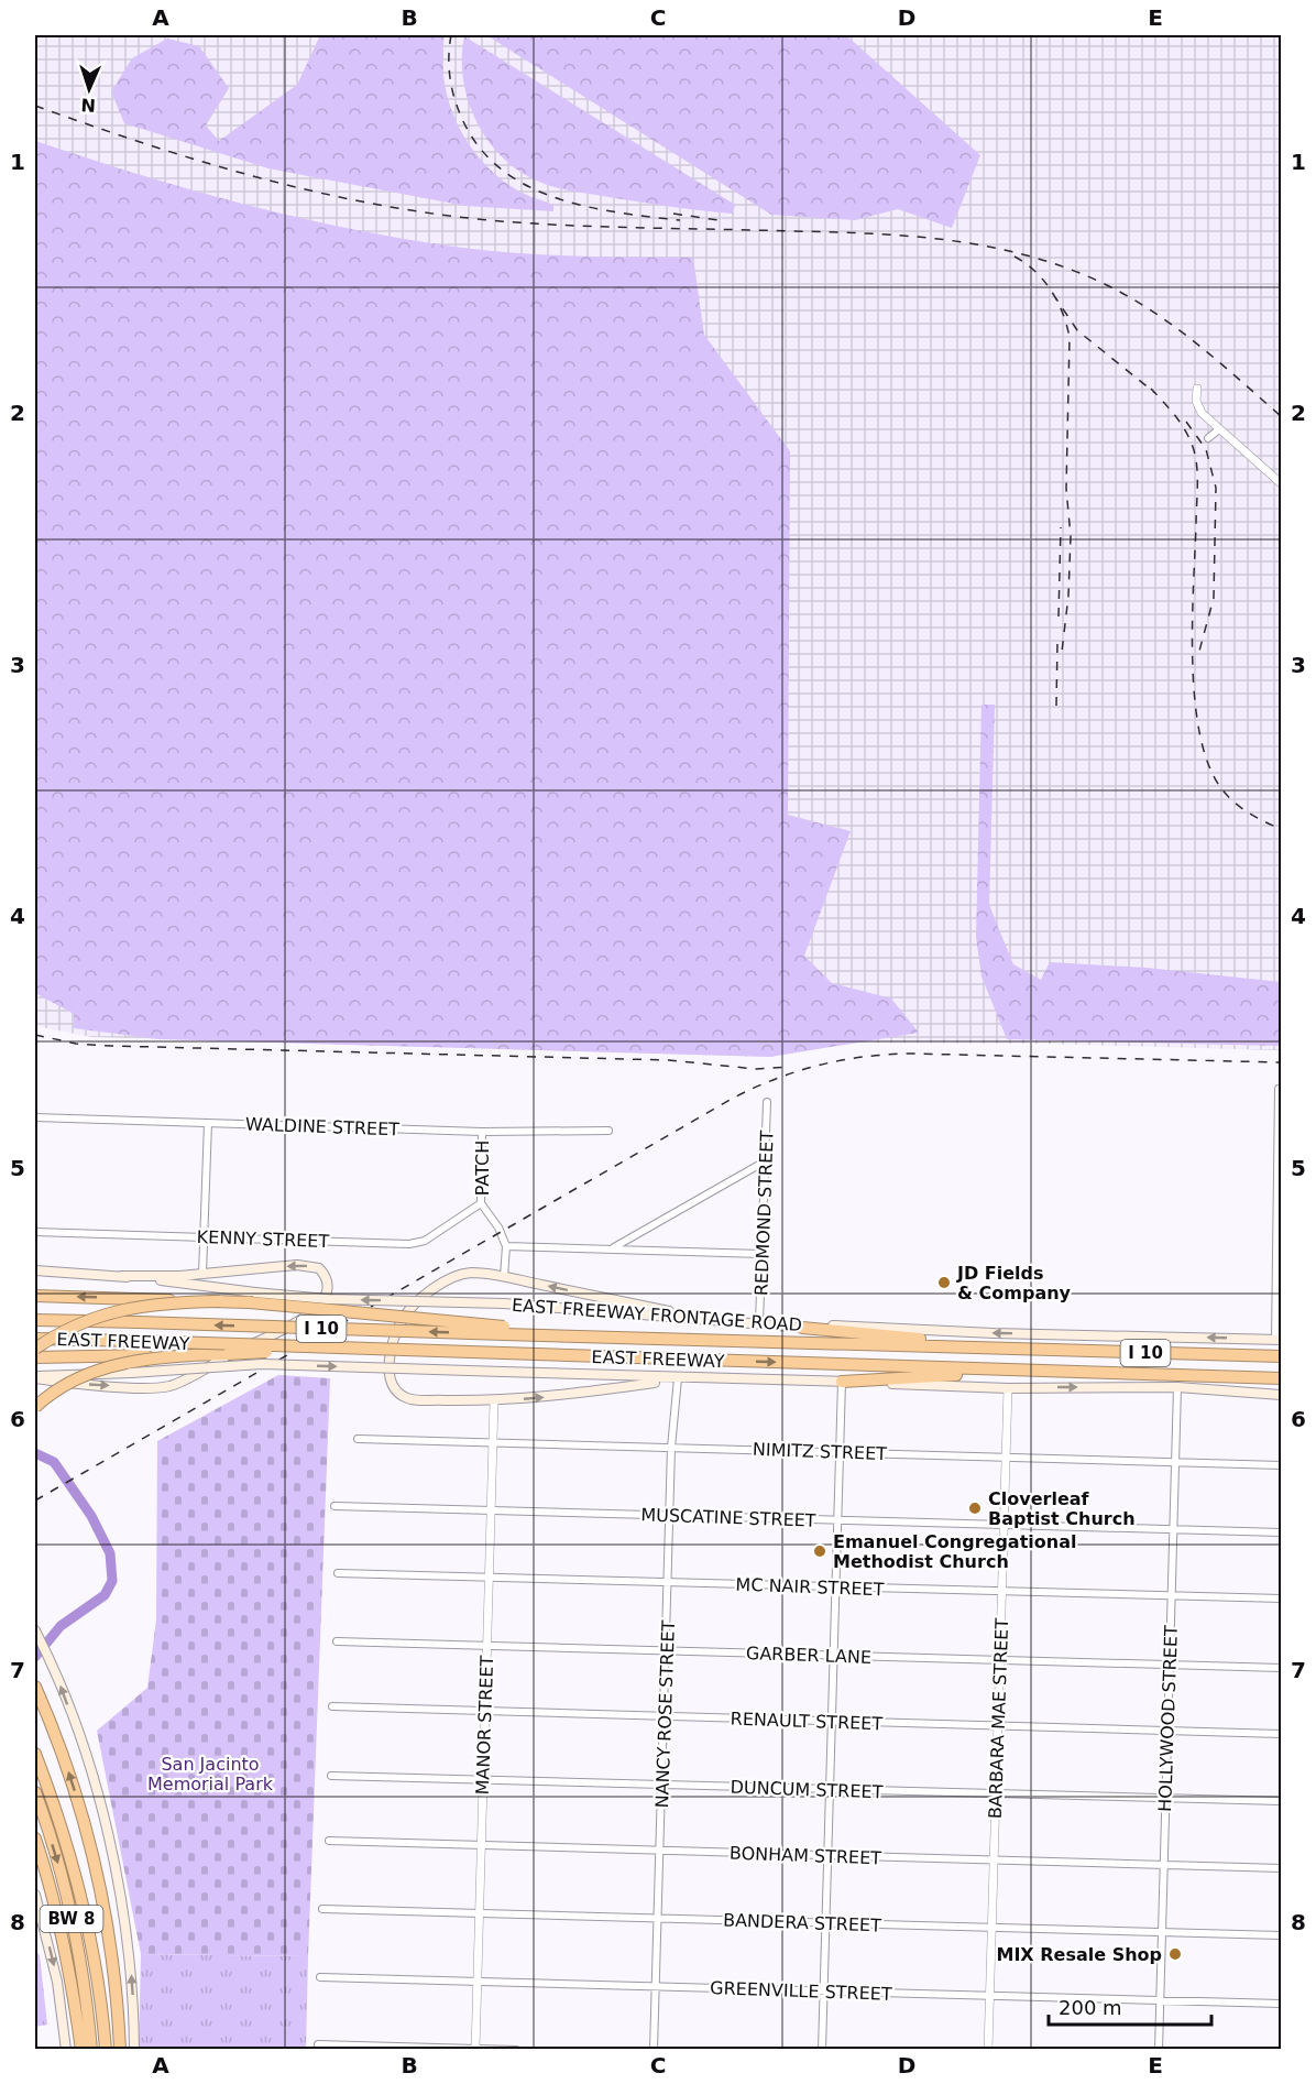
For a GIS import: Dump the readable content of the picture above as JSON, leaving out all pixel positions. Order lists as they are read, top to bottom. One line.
{"streets":{"highway":["I 10","EAST FREEWAY","BW 8"],"main road":["EAST FREEWAY FRONTAGE ROAD"],"street":["WALDINE STREET","PATCH","REDMOND STREET","KENNY STREET","NIMITZ STREET","MUSCATINE STREET","MC NAIR STREET","GARBER LANE","NANCY ROSE STREET","BARBARA MAE STREET","HOLLYWOOD STREET","RENAULT STREET","MANOR STREET","DUNCUM STREET","BONHAM STREET","BANDERA STREET","GREENVILLE STREET"]},"crossings":[["WALDINE STREET","PATCH"],["PATCH","KENNY STREET"],["REDMOND STREET","EAST FREEWAY FRONTAGE ROAD"],["NIMITZ STREET","NANCY ROSE STREET"],["NIMITZ STREET","BARBARA MAE STREET"],["NIMITZ STREET","HOLLYWOOD STREET"],["NIMITZ STREET","MANOR STREET"],["MUSCATINE STREET","NANCY ROSE STREET"],["MUSCATINE STREET","BARBARA MAE STREET"],["MUSCATINE STREET","HOLLYWOOD STREET"],["MUSCATINE STREET","MANOR STREET"],["MC NAIR STREET","NANCY ROSE STREET"],["MC NAIR STREET","BARBARA MAE STREET"],["MC NAIR STREET","HOLLYWOOD STREET"],["MC NAIR STREET","MANOR STREET"],["GARBER LANE","NANCY ROSE STREET"],["GARBER LANE","BARBARA MAE STREET"],["GARBER LANE","HOLLYWOOD STREET"],["GARBER LANE","MANOR STREET"],["NANCY ROSE STREET","RENAULT STREET"],["NANCY ROSE STREET","DUNCUM STREET"],["NANCY ROSE STREET","BONHAM STREET"],["NANCY ROSE STREET","BANDERA STREET"],["NANCY ROSE STREET","GREENVILLE STREET"],["BARBARA MAE STREET","RENAULT STREET"],["BARBARA MAE STREET","DUNCUM STREET"],["BARBARA MAE STREET","BONHAM STREET"],["BARBARA MAE STREET","BANDERA STREET"],["BARBARA MAE STREET","GREENVILLE STREET"],["HOLLYWOOD STREET","RENAULT STREET"],["HOLLYWOOD STREET","DUNCUM STREET"],["HOLLYWOOD STREET","BONHAM STREET"],["HOLLYWOOD STREET","BANDERA STREET"],["HOLLYWOOD STREET","GREENVILLE STREET"],["RENAULT STREET","MANOR STREET"],["MANOR STREET","DUNCUM STREET"],["MANOR STREET","BONHAM STREET"],["MANOR STREET","BANDERA STREET"],["MANOR STREET","GREENVILLE STREET"]],"parks":["San Jacinto Memorial Park"],"places":["JD Fields & Company","Cloverleaf Baptist Church","Emanuel Congregational Methodist Church","MIX Resale Shop"],"scale_bar":"200 m","north":"bottom","grid":{"columns":["A","B","C","D","E"],"rows":["1","2","3","4","5","6","7","8"]}}
